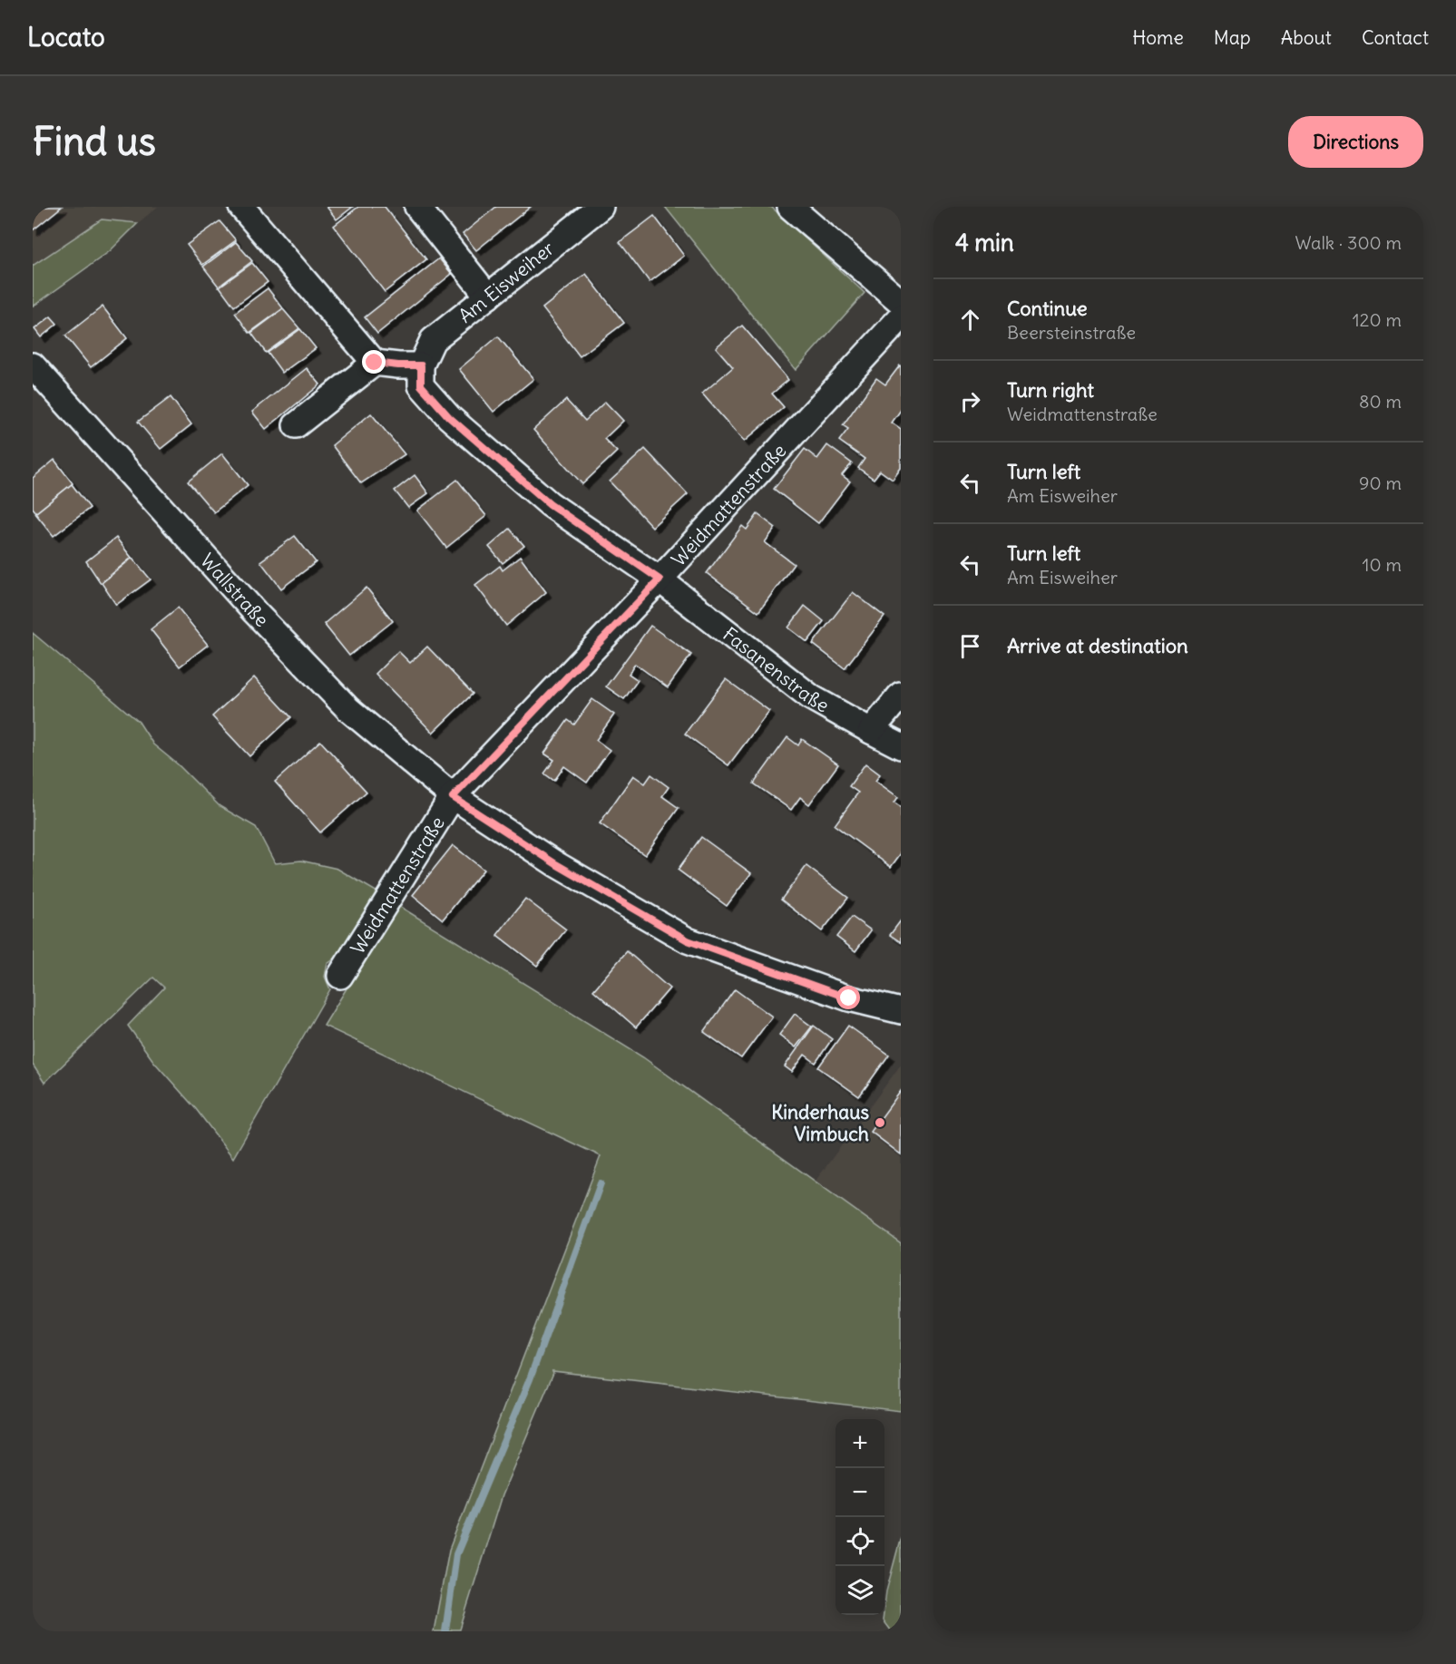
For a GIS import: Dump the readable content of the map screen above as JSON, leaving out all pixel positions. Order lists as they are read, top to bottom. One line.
{"streets":{"street":["Am Eisweiher","Weidmattenstraße","Wallstraße","Fasanenstraße"]},"crossings":[["Weidmattenstraße","Wallstraße"],["Weidmattenstraße","Fasanenstraße"]],"places":["Kinderhaus Vimbuch"],"page":{"header":"Locato","nav":["Home","Map","About","Contact"],"buttons":"Directions","title":"Find us","heading":["4 min","Walk · 300 m"],"list":[["Continue","Beersteinstraße","120 m"],["Turn right","Weidmattenstraße","80 m"],["Turn left","Am Eisweiher","90 m"],["Turn left","Am Eisweiher","10 m"],"Arrive at destination"],"map_buttons":["+","−"]}}
